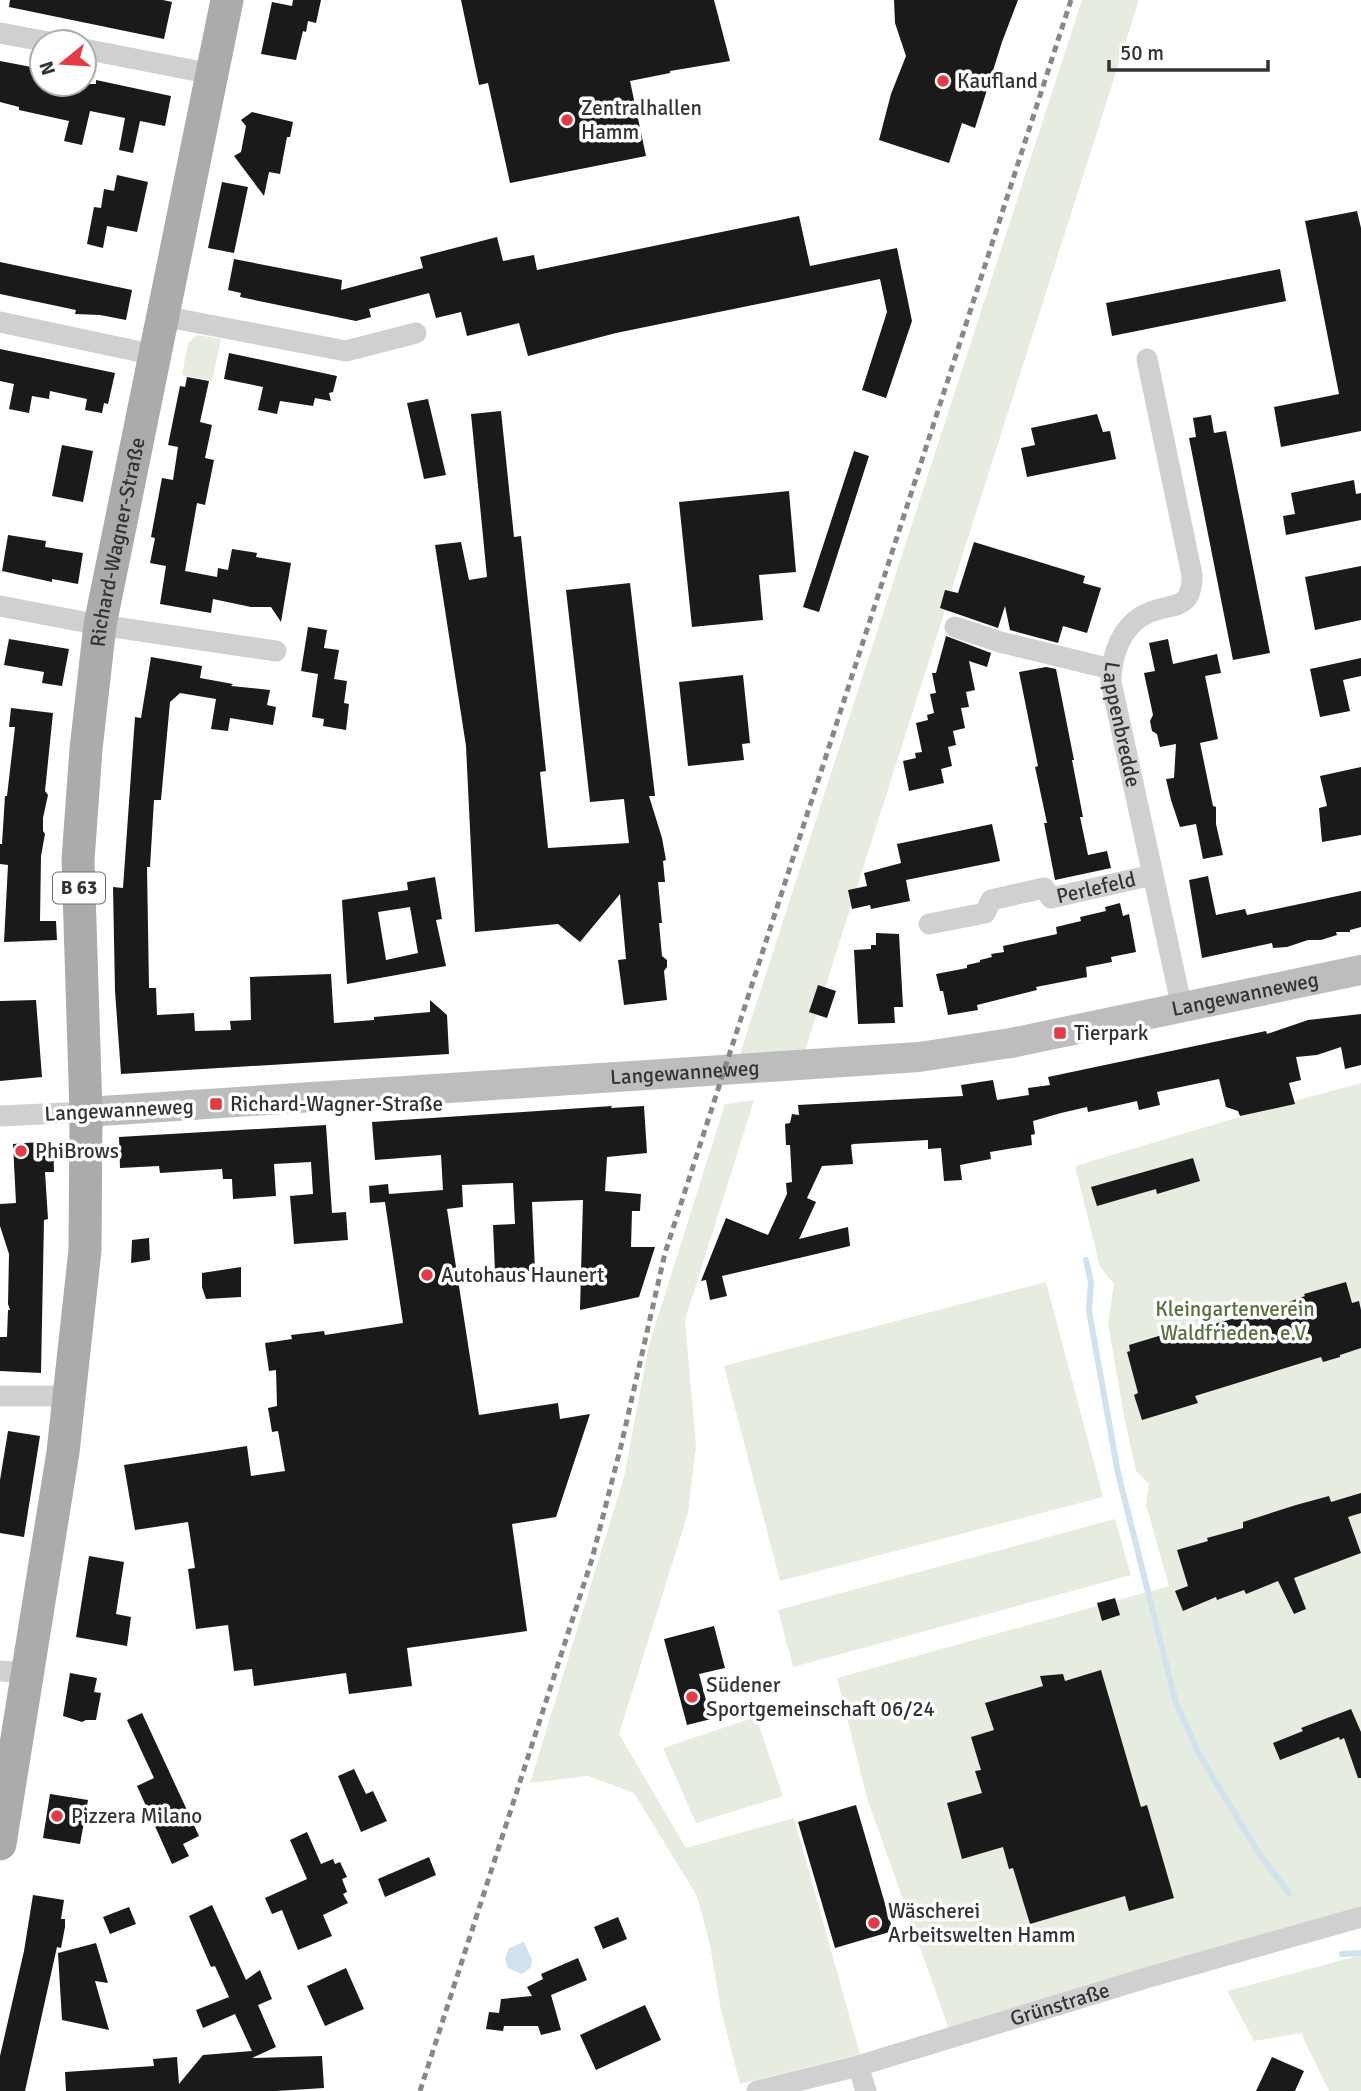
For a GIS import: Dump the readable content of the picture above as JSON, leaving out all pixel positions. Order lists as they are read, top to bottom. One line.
{"streets":{"main road":["Richard-Wagner-Straße","B 63"],"street":["Lappenbredde","Perlefeld","Langewanneweg","Grünstraße"]},"crossings":[["Richard-Wagner-Straße","Langewanneweg"],["Lappenbredde","Perlefeld"],["Lappenbredde","Langewanneweg"]],"parks":["Kleingartenverein Waldfrieden. e.V."],"places":{"other":["Kaufland","Zentralhallen Hamm","PhiBrows","Autohaus Haunert","Südener Sportgemeinschaft 06/24","Pizzera Milano","Wäscherei Arbeitswelten Hamm"],"transit":["Tierpark","Richard-Wagner-Straße"]},"scale_bar":"50 m","north":"left"}
